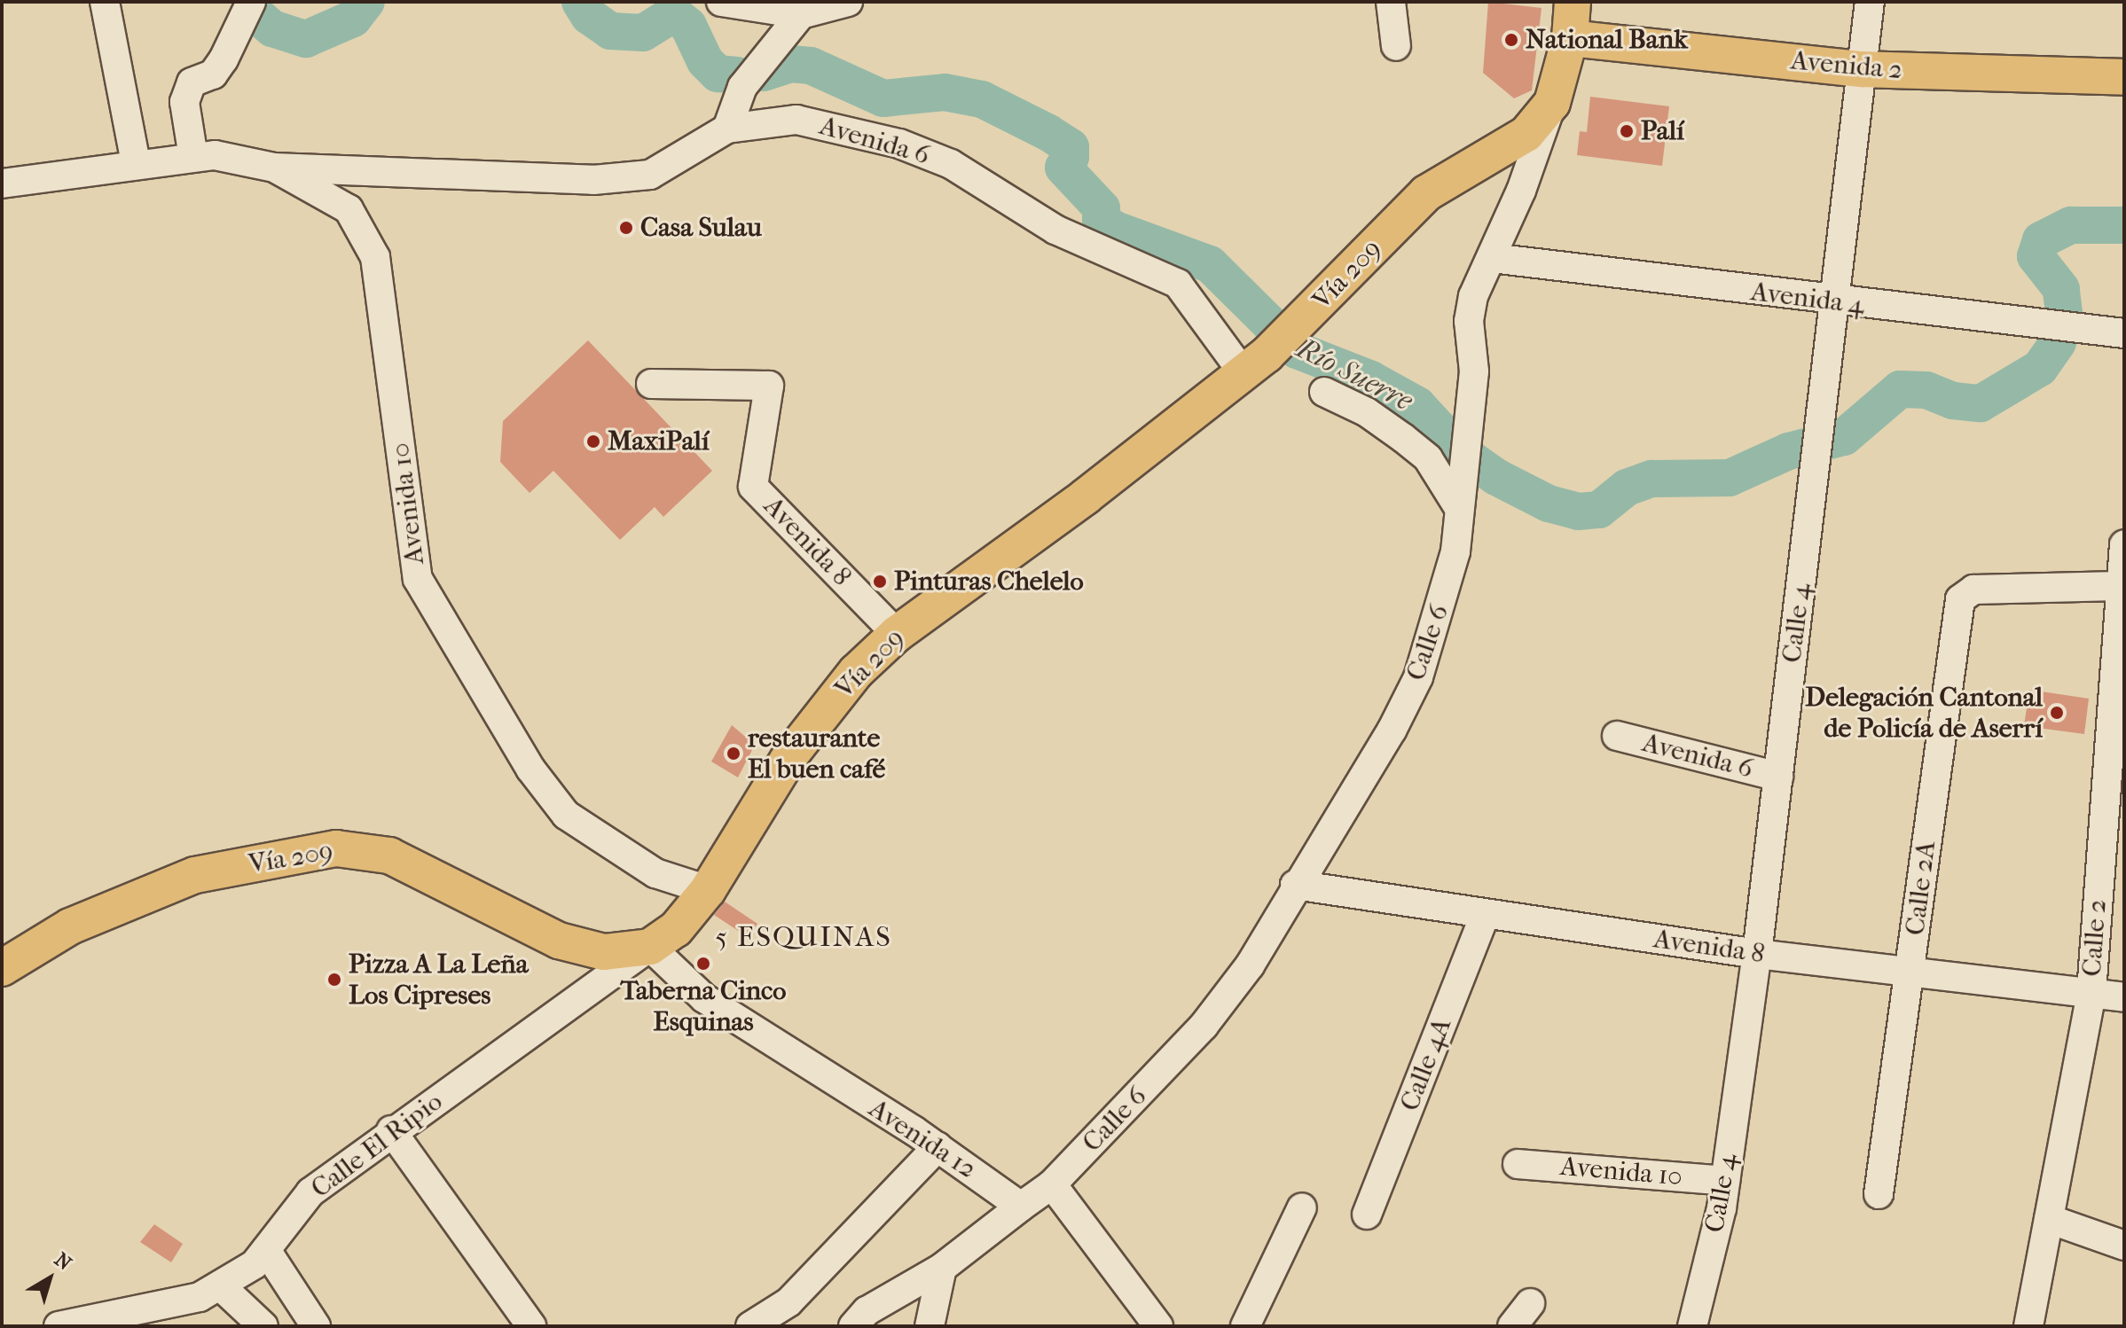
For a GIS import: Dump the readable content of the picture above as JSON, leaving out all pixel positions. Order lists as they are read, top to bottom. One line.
{"streets":{"main road":["Avenida 2","Vía 209","Calle 6"],"street":["Avenida 6","Avenida 4","Avenida 10","Avenida 8","Calle 4","Calle 2A","Calle 2","Calle 4A","Avenida 12","Calle El Ripio"]},"crossings":[["Avenida 2","Calle 4"],["Avenida 2","Calle 6"],["Avenida 6","Vía 209"],["Avenida 6","Avenida 10"],["Avenida 6","Calle 4"],["Vía 209","Avenida 10"],["Vía 209","Avenida 8"],["Vía 209","Calle 6"],["Vía 209","Avenida 12"],["Vía 209","Calle El Ripio"],["Avenida 4","Calle 4"],["Avenida 4","Calle 6"],["Avenida 10","Calle 4"],["Avenida 8","Calle 4"],["Avenida 8","Calle 6"],["Avenida 8","Calle 2A"],["Avenida 8","Calle 2"],["Avenida 8","Calle 4A"],["Calle 2A","Calle 2"],["Avenida 12","Calle El Ripio"]],"districts":["5 ESQUINAS"],"water":["Río Suerre"],"places":["National Bank","Palí","Casa Sulau","MaxiPalí","Pinturas Chelelo","Delegación Cantonal de Policía de Aserrí","restaurante El buen café","Taberna Cinco Esquinas","Pizza A La Leña Los Cipreses"],"north":"top right"}
